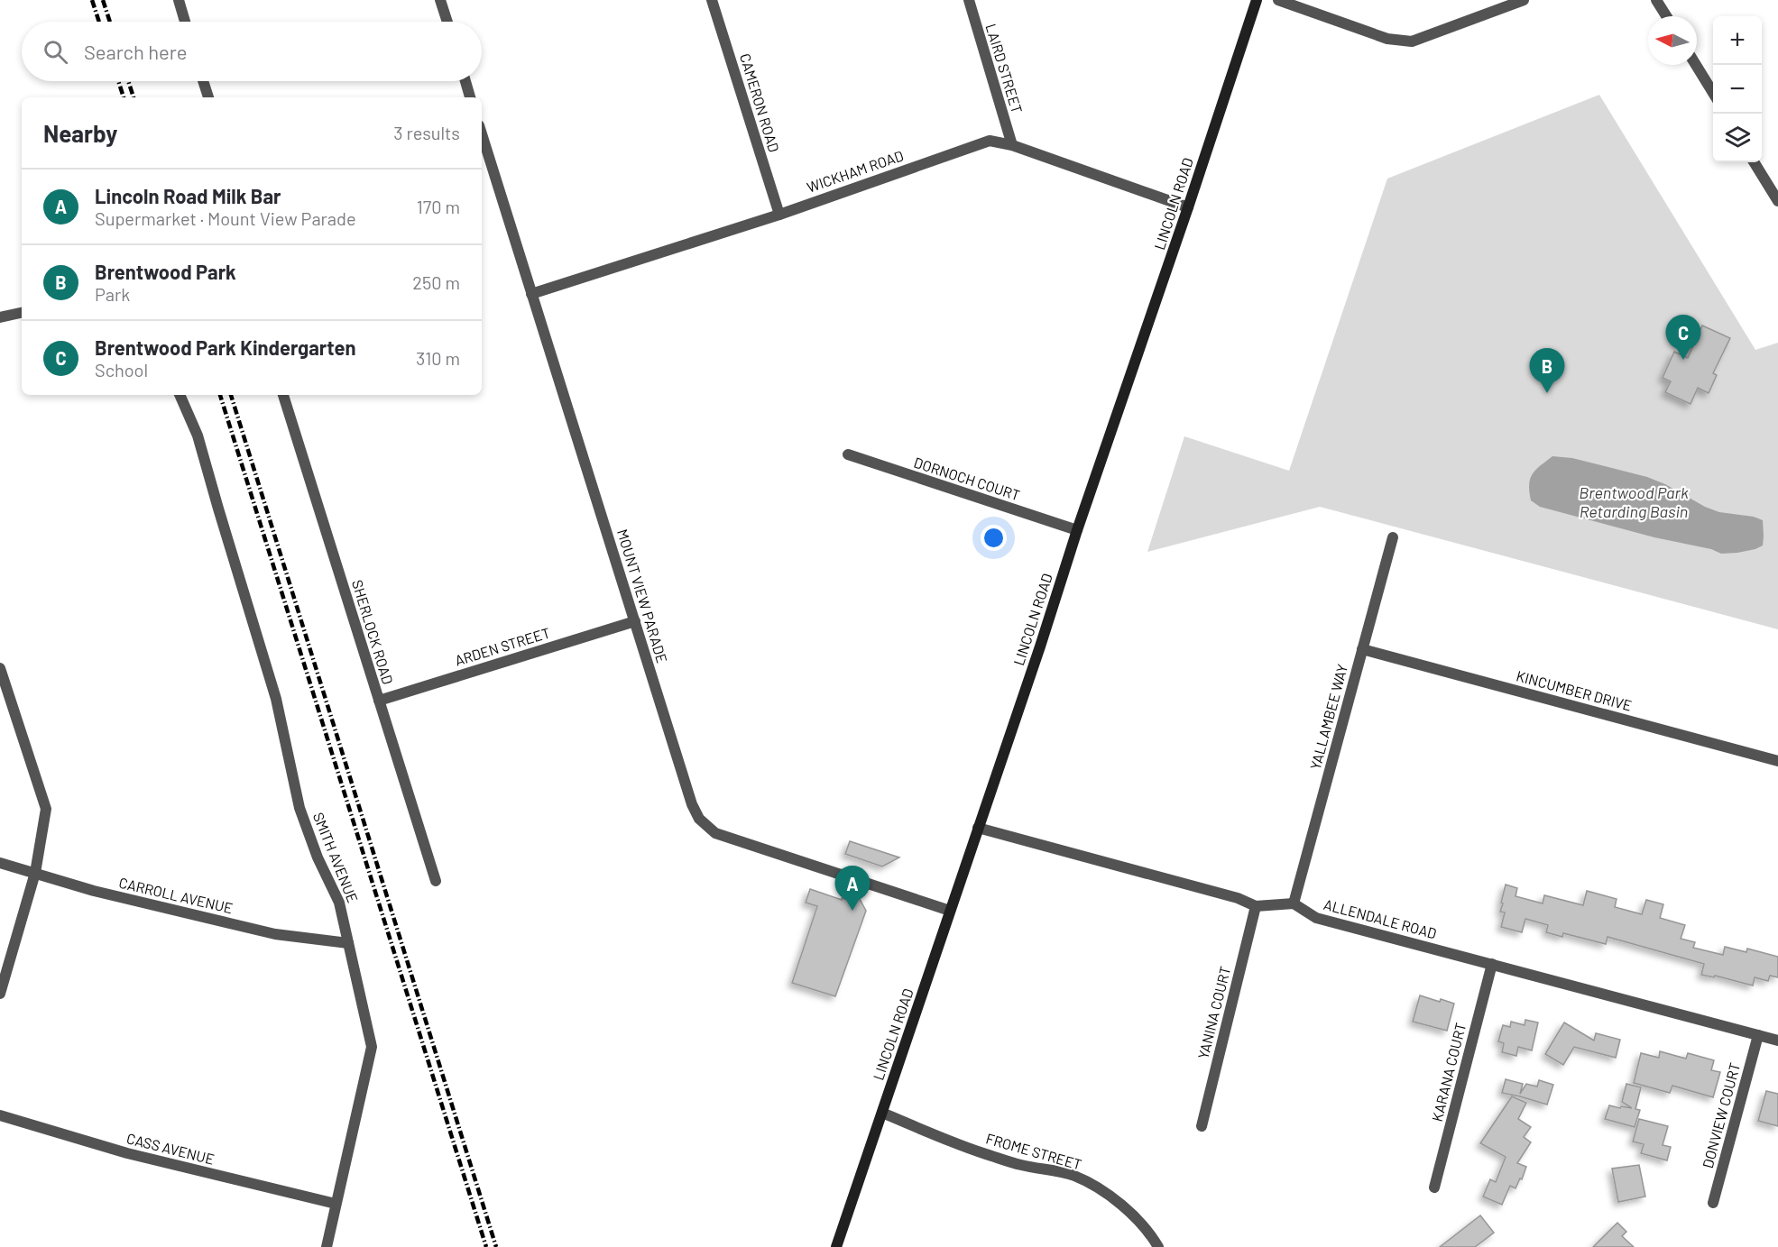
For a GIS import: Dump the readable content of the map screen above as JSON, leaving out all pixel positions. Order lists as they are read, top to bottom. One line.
{"streets":{"main road":["LINCOLN ROAD"],"street":["LAIRD STREET","CAMERON ROAD","WICKHAM ROAD","DORNOCH COURT","MOUNT VIEW PARADE","SHERLOCK ROAD","ARDEN STREET","KINCUMBER DRIVE","YALLAMBEE WAY","SMITH AVENUE","CARROLL AVENUE","ALLENDALE ROAD","YANINA COURT","KARANA COURT","DONVIEW COURT","CASS AVENUE","FROME STREET"]},"crossings":[["LAIRD STREET","WICKHAM ROAD"],["CAMERON ROAD","WICKHAM ROAD"],["WICKHAM ROAD","LINCOLN ROAD"],["WICKHAM ROAD","MOUNT VIEW PARADE"],["LINCOLN ROAD","DORNOCH COURT"],["LINCOLN ROAD","MOUNT VIEW PARADE"],["LINCOLN ROAD","FROME STREET"],["MOUNT VIEW PARADE","ARDEN STREET"],["SHERLOCK ROAD","ARDEN STREET"],["KINCUMBER DRIVE","YALLAMBEE WAY"],["YALLAMBEE WAY","ALLENDALE ROAD"],["SMITH AVENUE","CARROLL AVENUE"],["SMITH AVENUE","CASS AVENUE"],["ALLENDALE ROAD","KARANA COURT"],["ALLENDALE ROAD","DONVIEW COURT"]],"water":["Brentwood Park Retarding Basin"],"north":"left","page":{"map_buttons":["+","−"],"search":"Search here","heading":["Nearby","3 results"],"list":[{"mark":"A","name":"Lincoln Road Milk Bar","note":"Supermarket · Mount View Parade","value":"170 m"},{"mark":"B","name":"Brentwood Park","note":"Park","value":"250 m"},{"mark":"C","name":"Brentwood Park Kindergarten","note":"School","value":"310 m"}],"pins":["C","B","A"]}}
